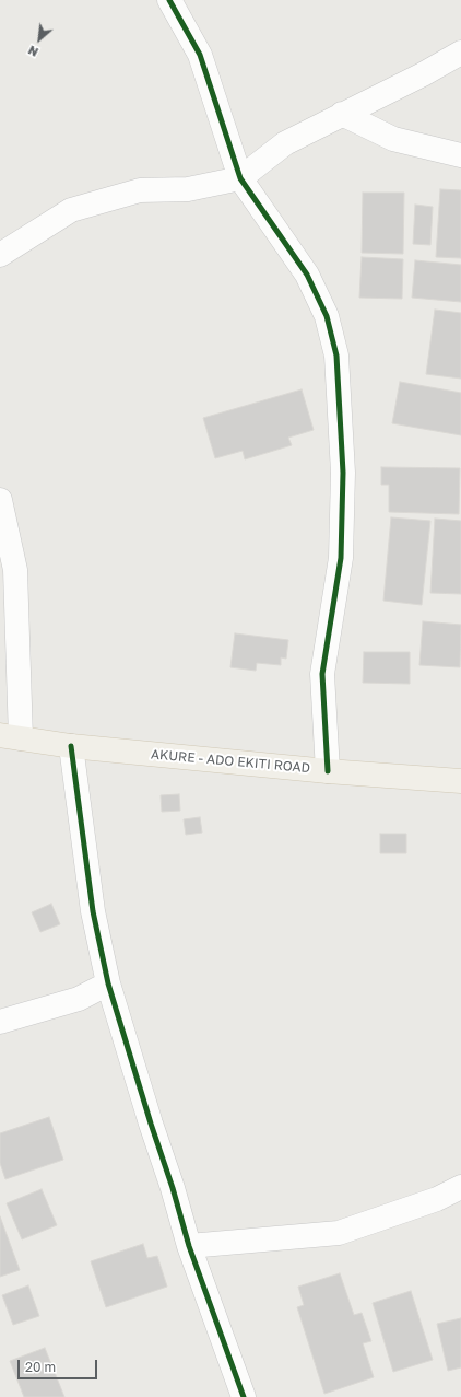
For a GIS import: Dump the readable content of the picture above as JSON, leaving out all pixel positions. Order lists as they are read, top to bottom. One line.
{"streets":{"main road":["AKURE - ADO EKITI ROAD"]},"scale_bar":"20 m","north":"bottom left"}
